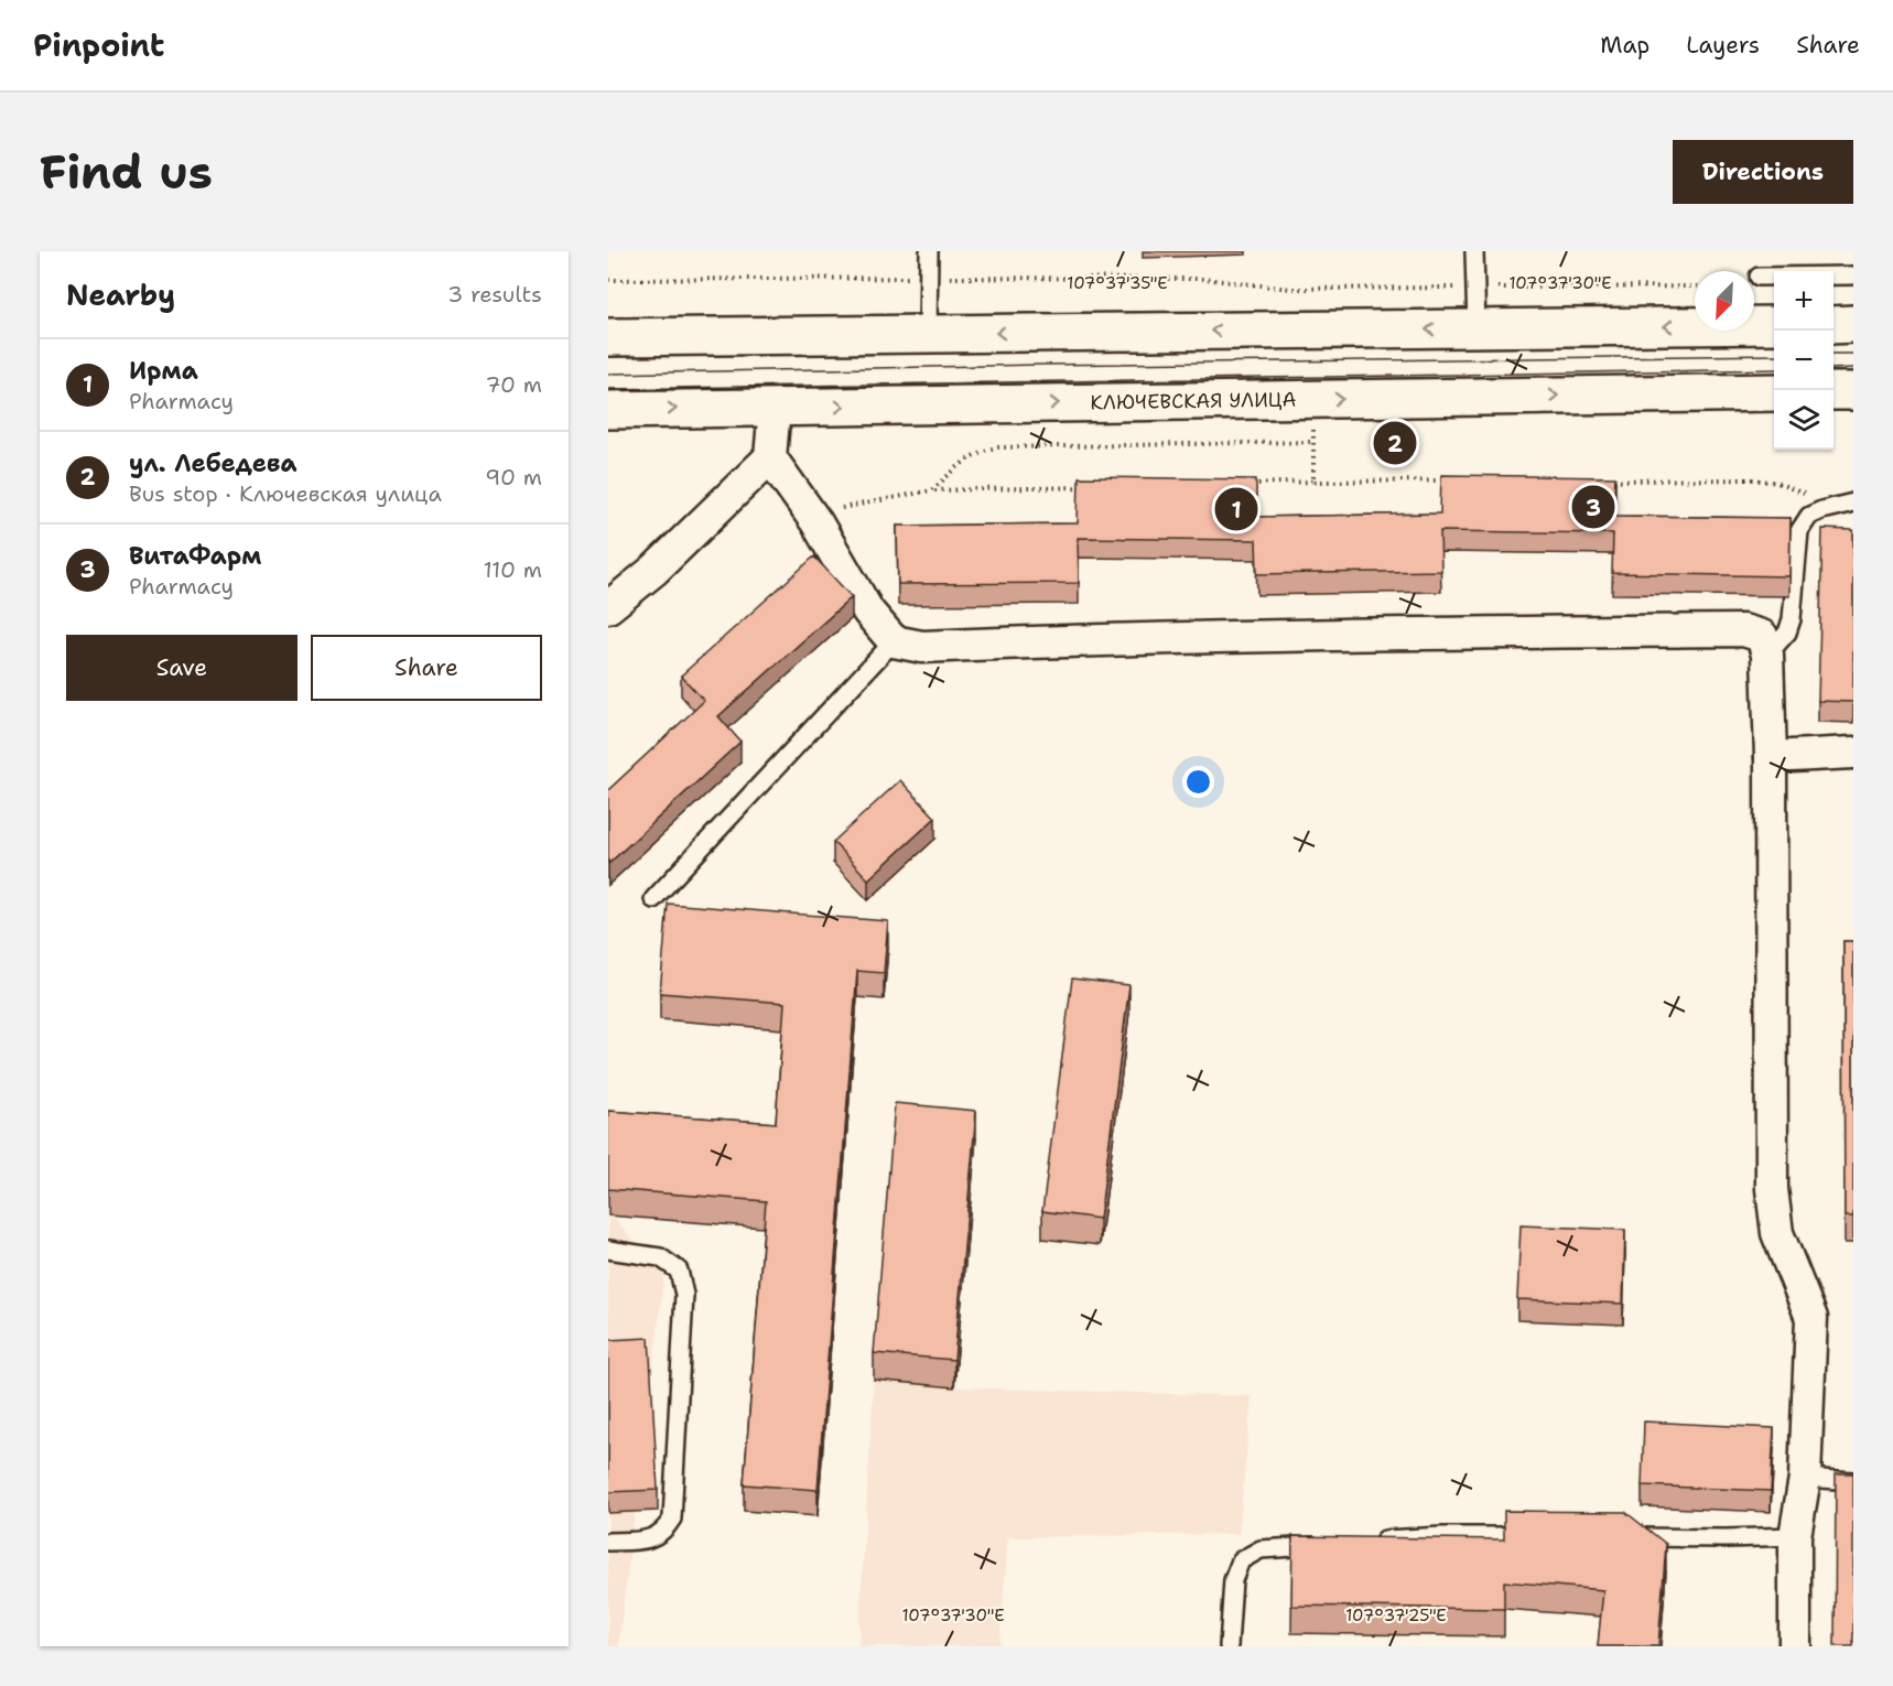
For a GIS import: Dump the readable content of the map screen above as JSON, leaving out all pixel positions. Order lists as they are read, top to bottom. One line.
{"streets":{"main road":["КЛЮЧЕВСКАЯ УЛИЦА"]},"north":"bottom left","page":{"header":"Pinpoint","nav":["Map","Layers","Share"],"buttons":["Directions",["Save","Share"]],"title":"Find us","heading":["Nearby","3 results"],"map_buttons":["+","−"],"list":[{"mark":"1","name":"Ирма","note":"Pharmacy","value":"70 m"},{"mark":"2","name":"ул. Лебедева","note":"Bus stop · Ключевская улица","value":"90 m"},{"mark":"3","name":"ВитаФарм","note":"Pharmacy","value":"110 m"}],"pins":["2","3","1"]},"coordinates":["107°37'35\"E","107°37'30\"E","107°37'25\"E"]}
